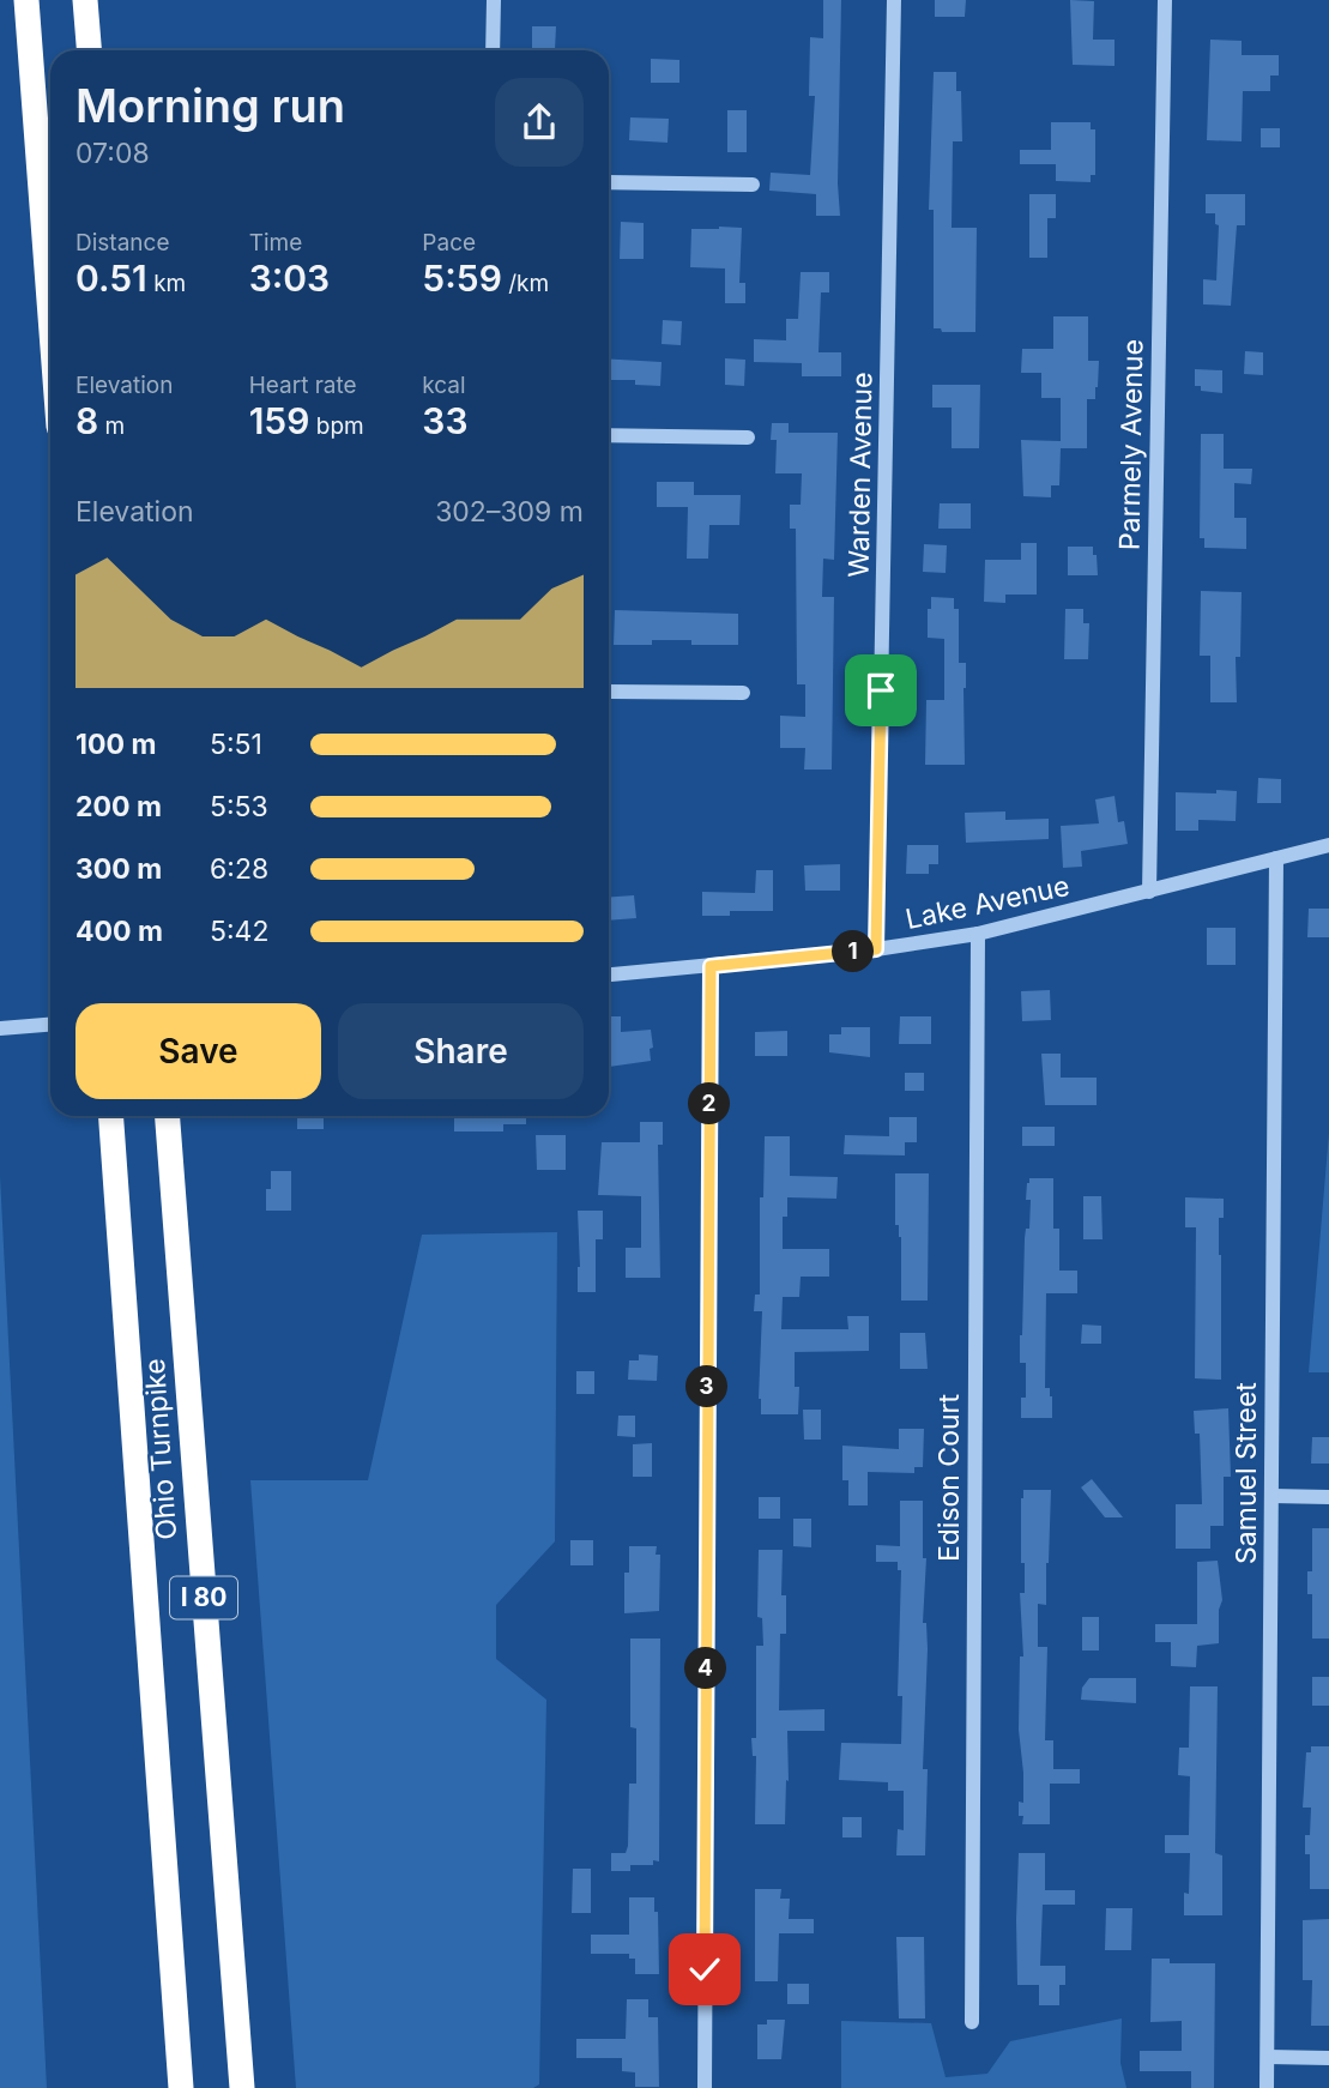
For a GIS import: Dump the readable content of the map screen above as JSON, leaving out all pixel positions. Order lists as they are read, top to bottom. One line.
{"streets":{"highway":["Ohio Turnpike","I 80"],"street":["Parmely Avenue","Warden Avenue","Lake Avenue","Samuel Street","Edison Court"]},"crossings":[["Parmely Avenue","Lake Avenue"],["Warden Avenue","Lake Avenue"],["Lake Avenue","Samuel Street"],["Lake Avenue","Edison Court"]],"page":{"heading":["Morning run","07:08"],"stats":[["Distance","0.51 km"],["Time","3:03"],["Pace","5:59 /km"],["Elevation","8 m"],["Heart rate","159 bpm"],["kcal","33"]],"chart":["Elevation","302–309 m"],"list":[{"name":"100 m","note":"5:51"},{"name":"200 m","note":"5:53"},{"name":"300 m","note":"6:28"},{"name":"400 m","note":"5:42"}],"pins":["1","2","3","4"],"buttons":["Save","Share"]}}
